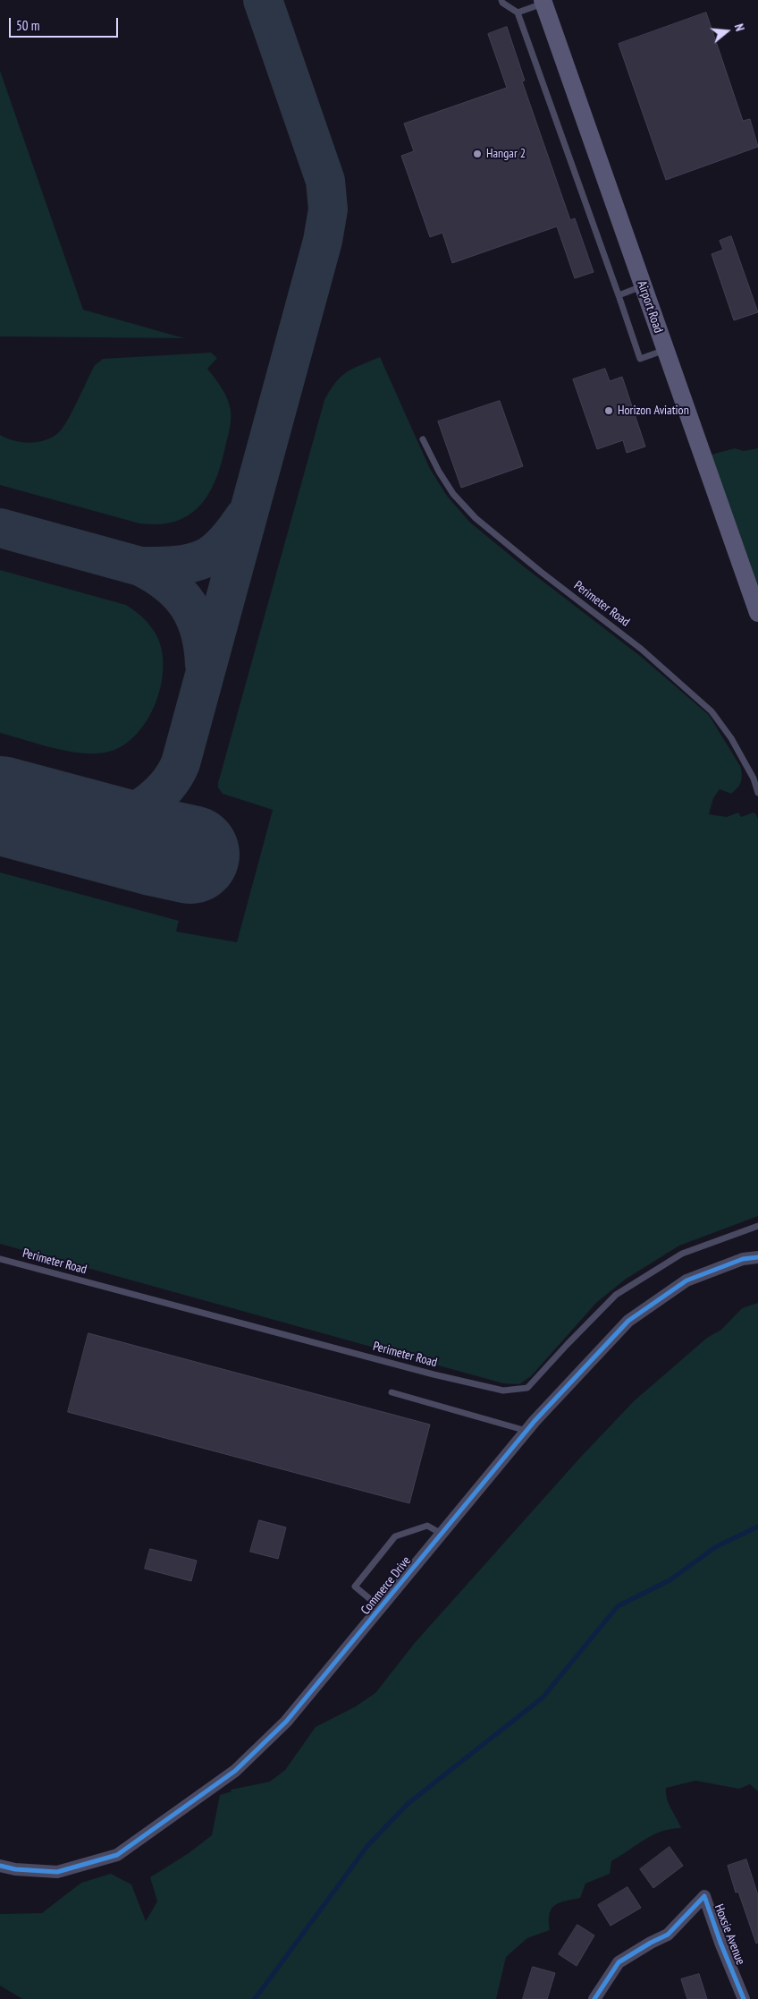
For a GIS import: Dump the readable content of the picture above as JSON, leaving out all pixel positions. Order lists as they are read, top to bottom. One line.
{"streets":{"main road":["Airport Road"],"street":["Commerce Drive","Hoxsie Avenue"],"lane":["Perimeter Road"]},"places":["Hangar 2","Horizon Aviation"],"scale_bar":"50 m","north":"right"}
